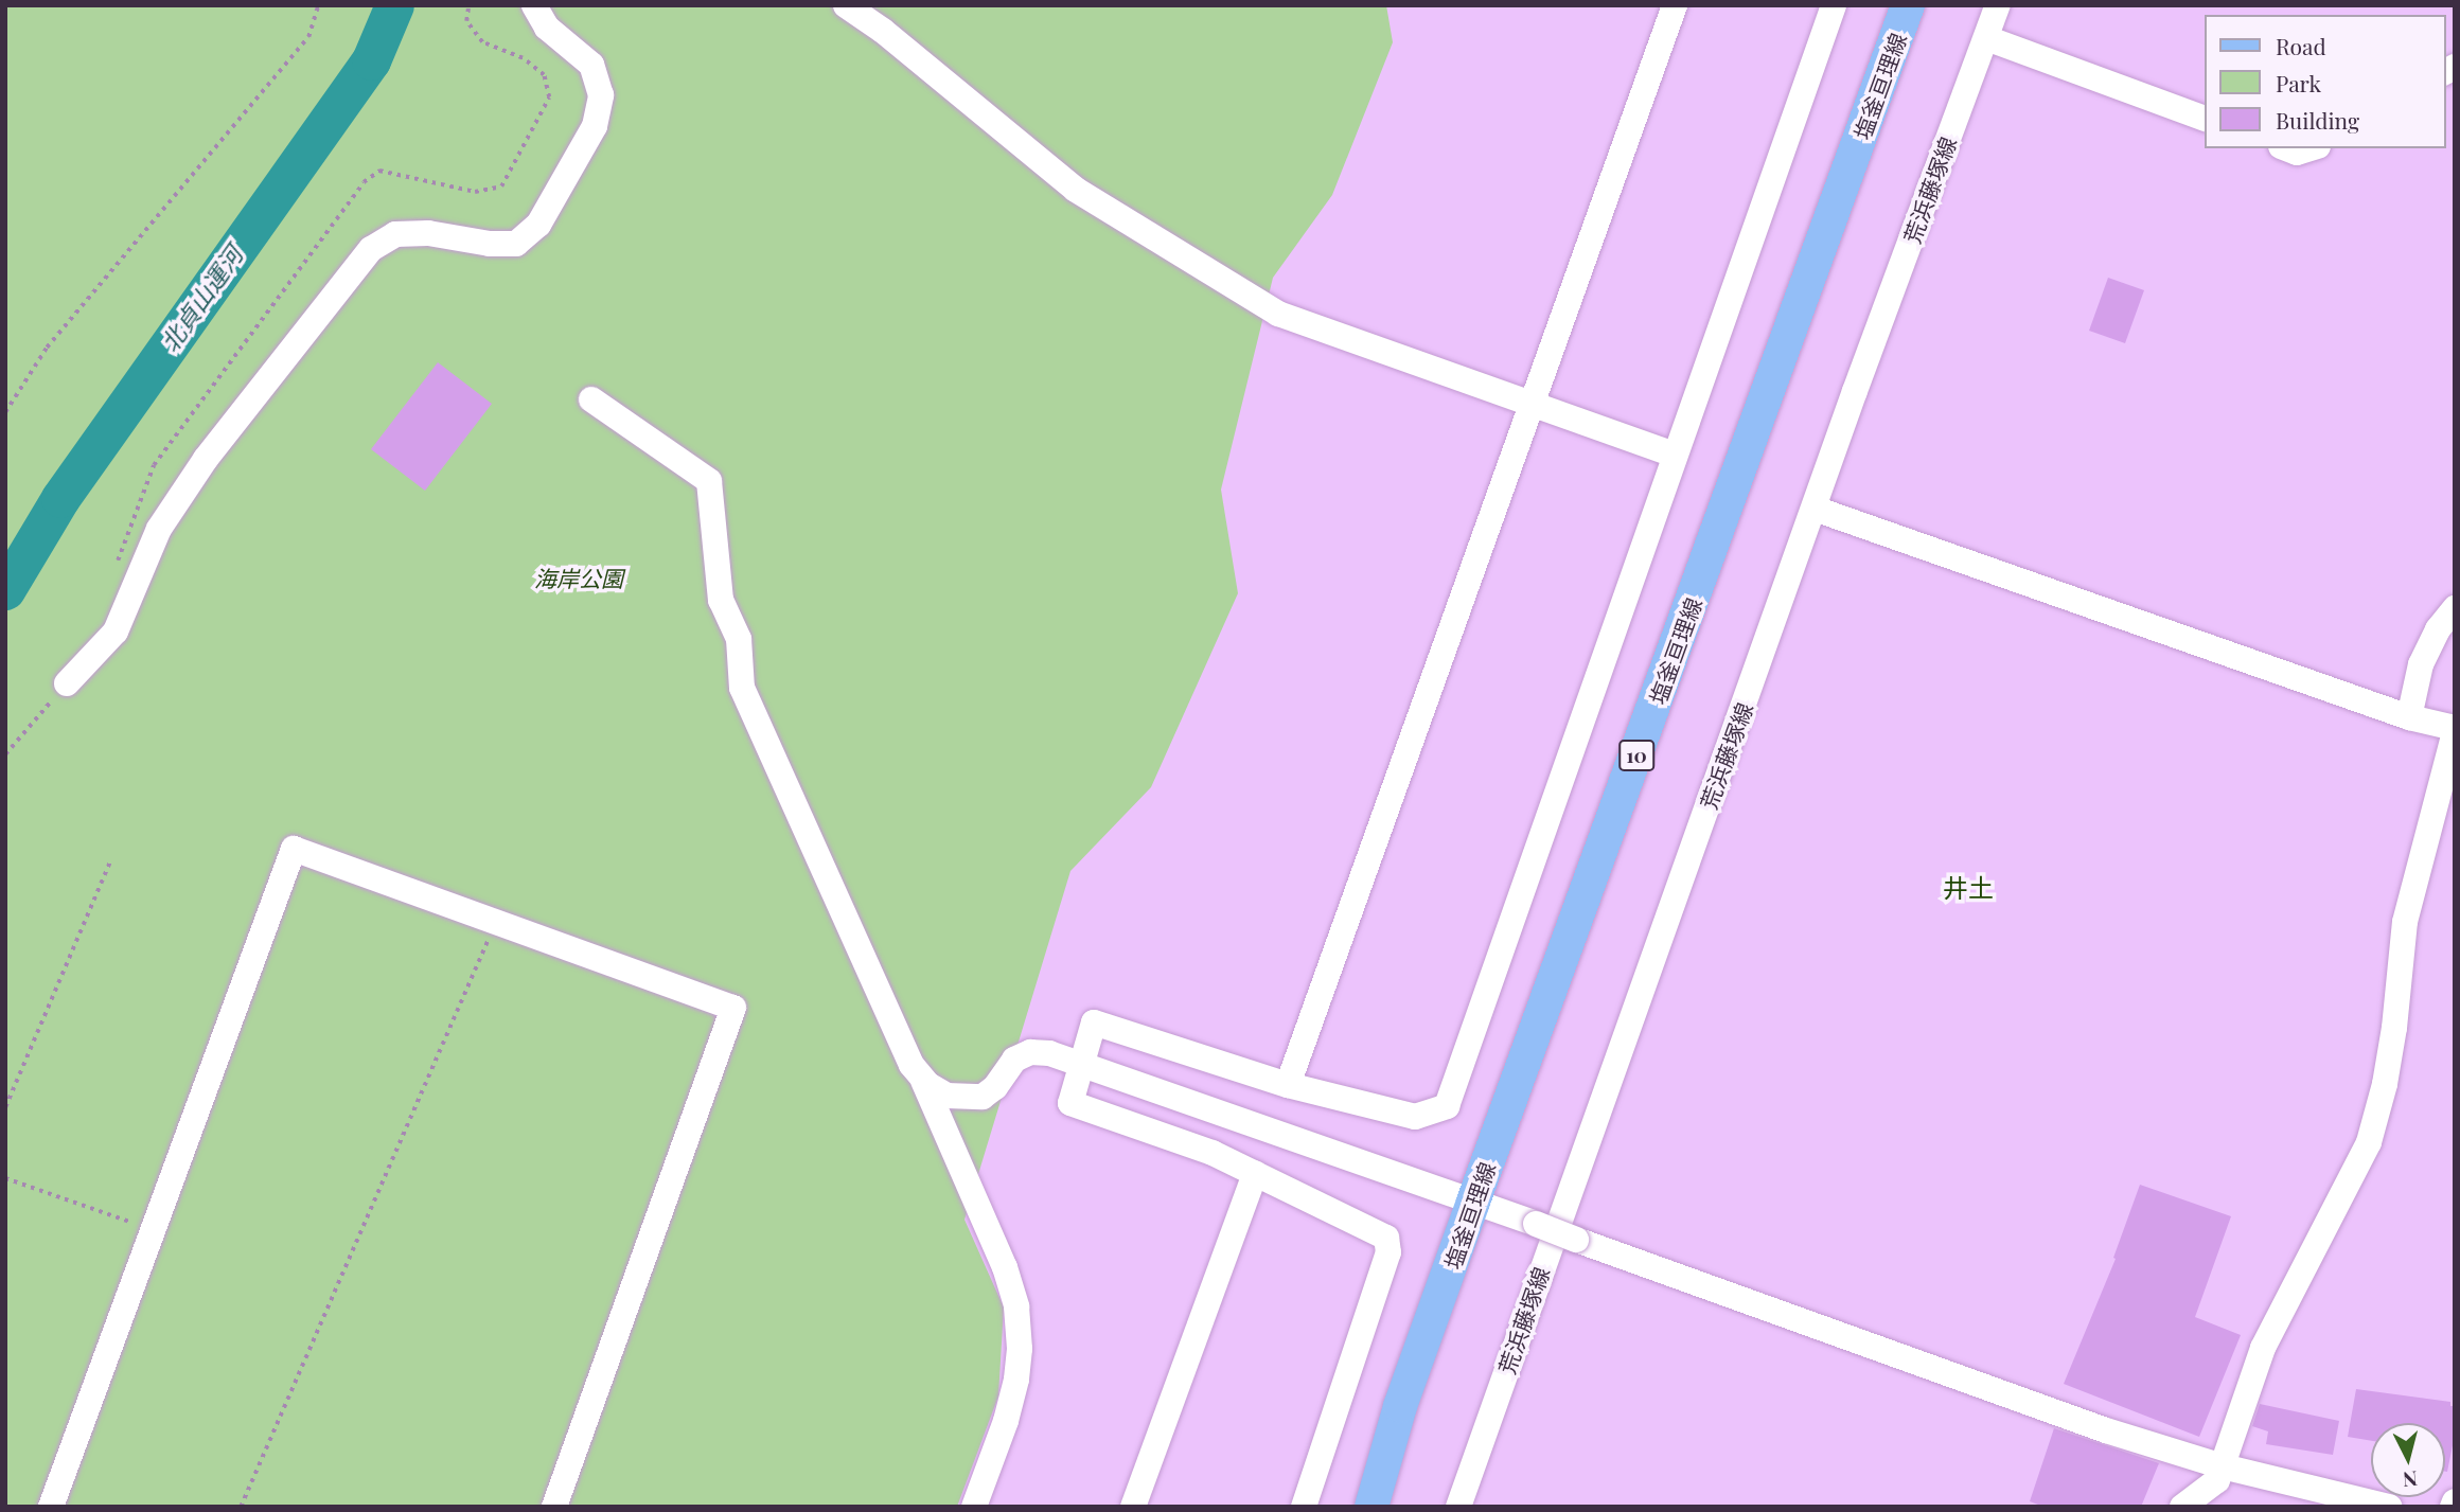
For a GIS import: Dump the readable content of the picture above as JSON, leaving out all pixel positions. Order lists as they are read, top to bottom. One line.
{"streets":{"main road":["塩釜亘理線","10"],"street":["荒浜藤塚線"]},"districts":["井土"],"water":["北貞山運河"],"parks":["海岸公園"],"legend":["Road","Park","Building"],"north":"bottom"}
